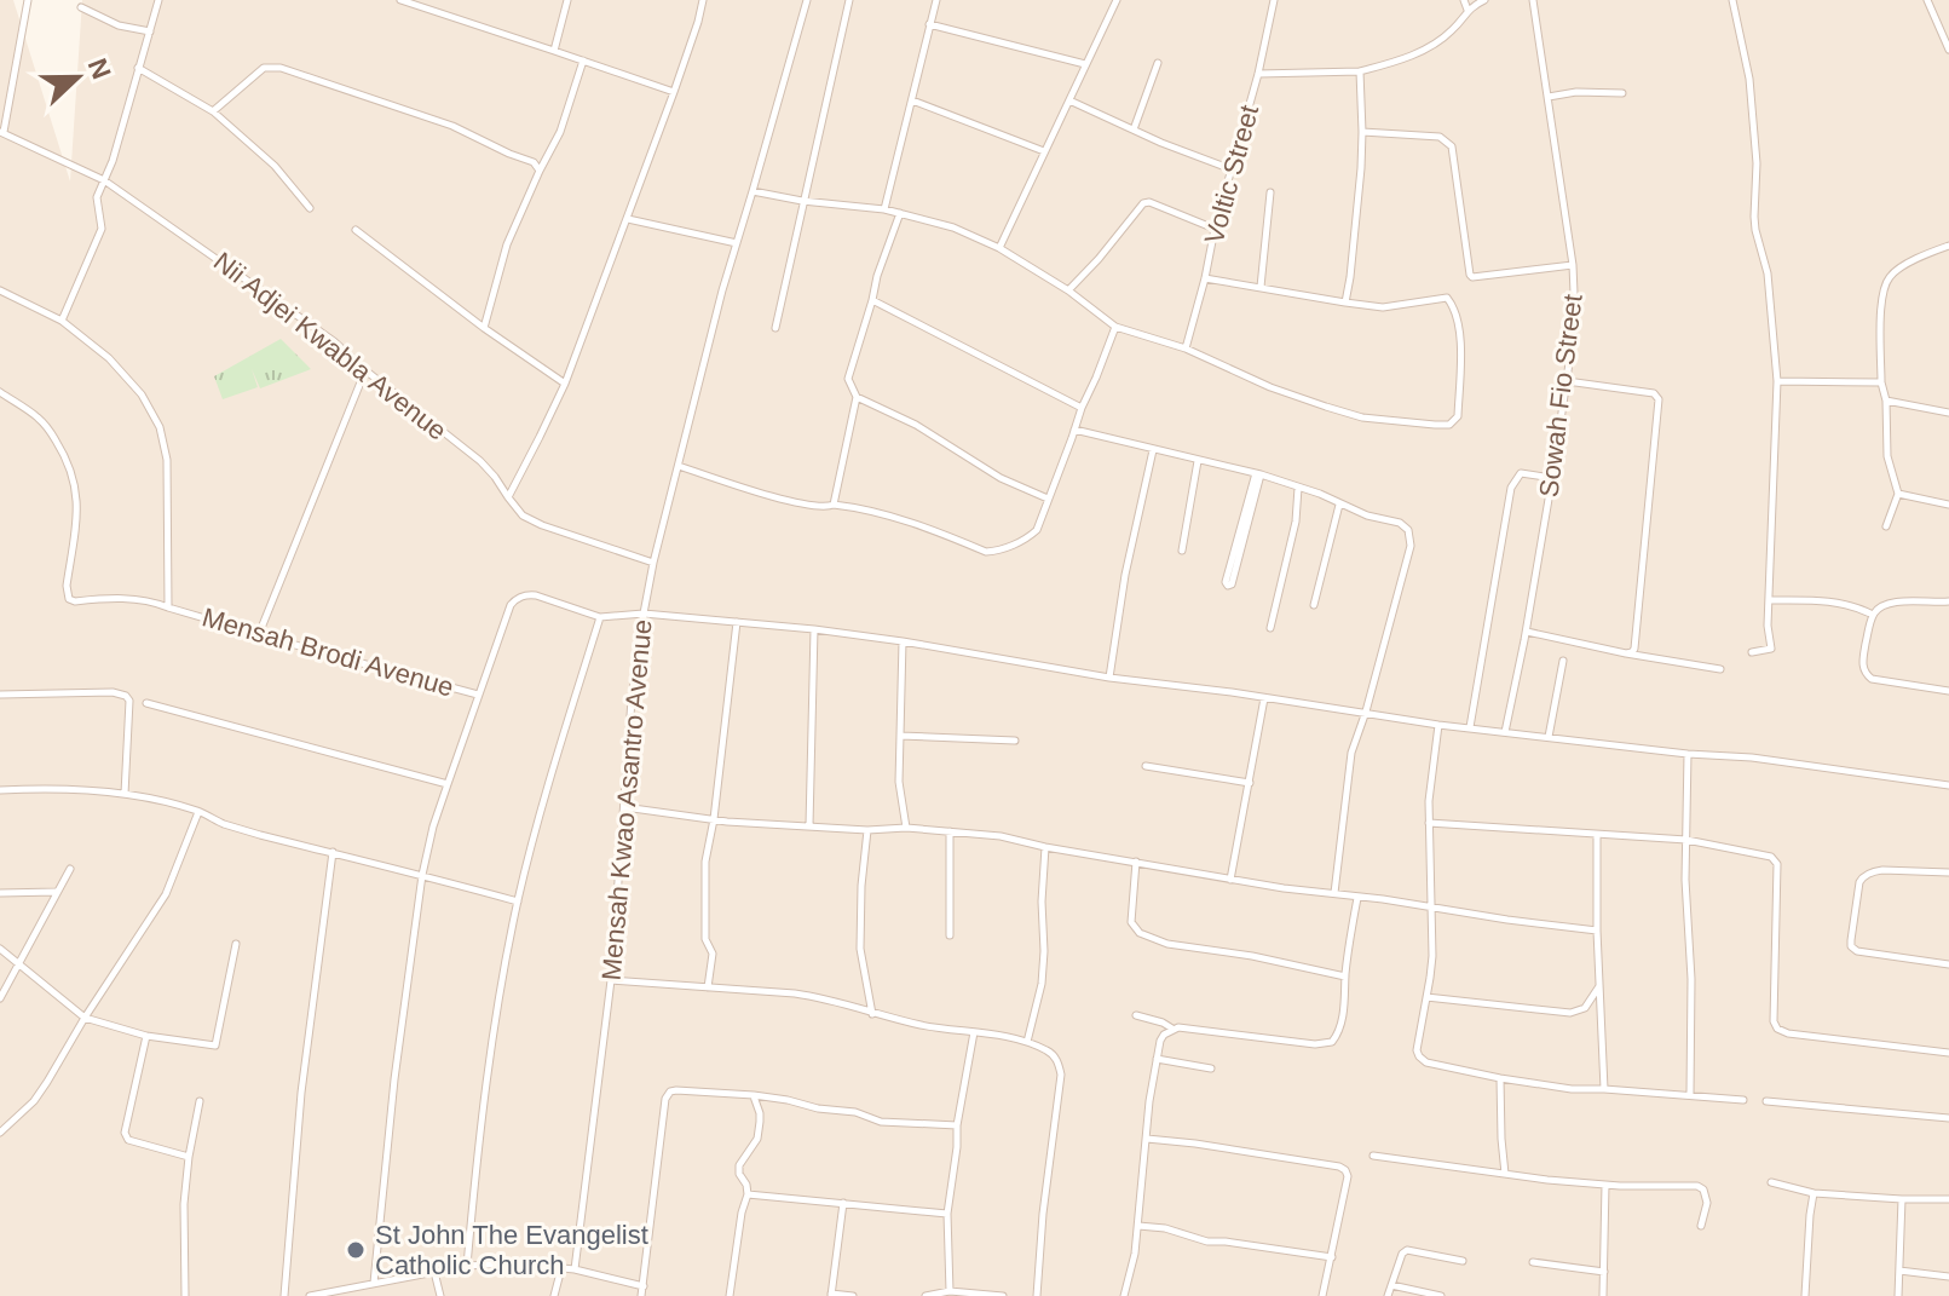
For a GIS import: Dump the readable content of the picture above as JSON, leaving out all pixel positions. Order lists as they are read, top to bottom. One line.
{"streets":{"street":["Voltic Street","Nii Adjei Kwabla Avenue","Sowah Fio Street","Mensah Brodi Avenue","Mensah Kwao Asantro Avenue"]},"crossings":[["Nii Adjei Kwabla Avenue","Mensah Kwao Asantro Avenue"]],"places":["St John The Evangelist Catholic Church"],"north":"right"}
